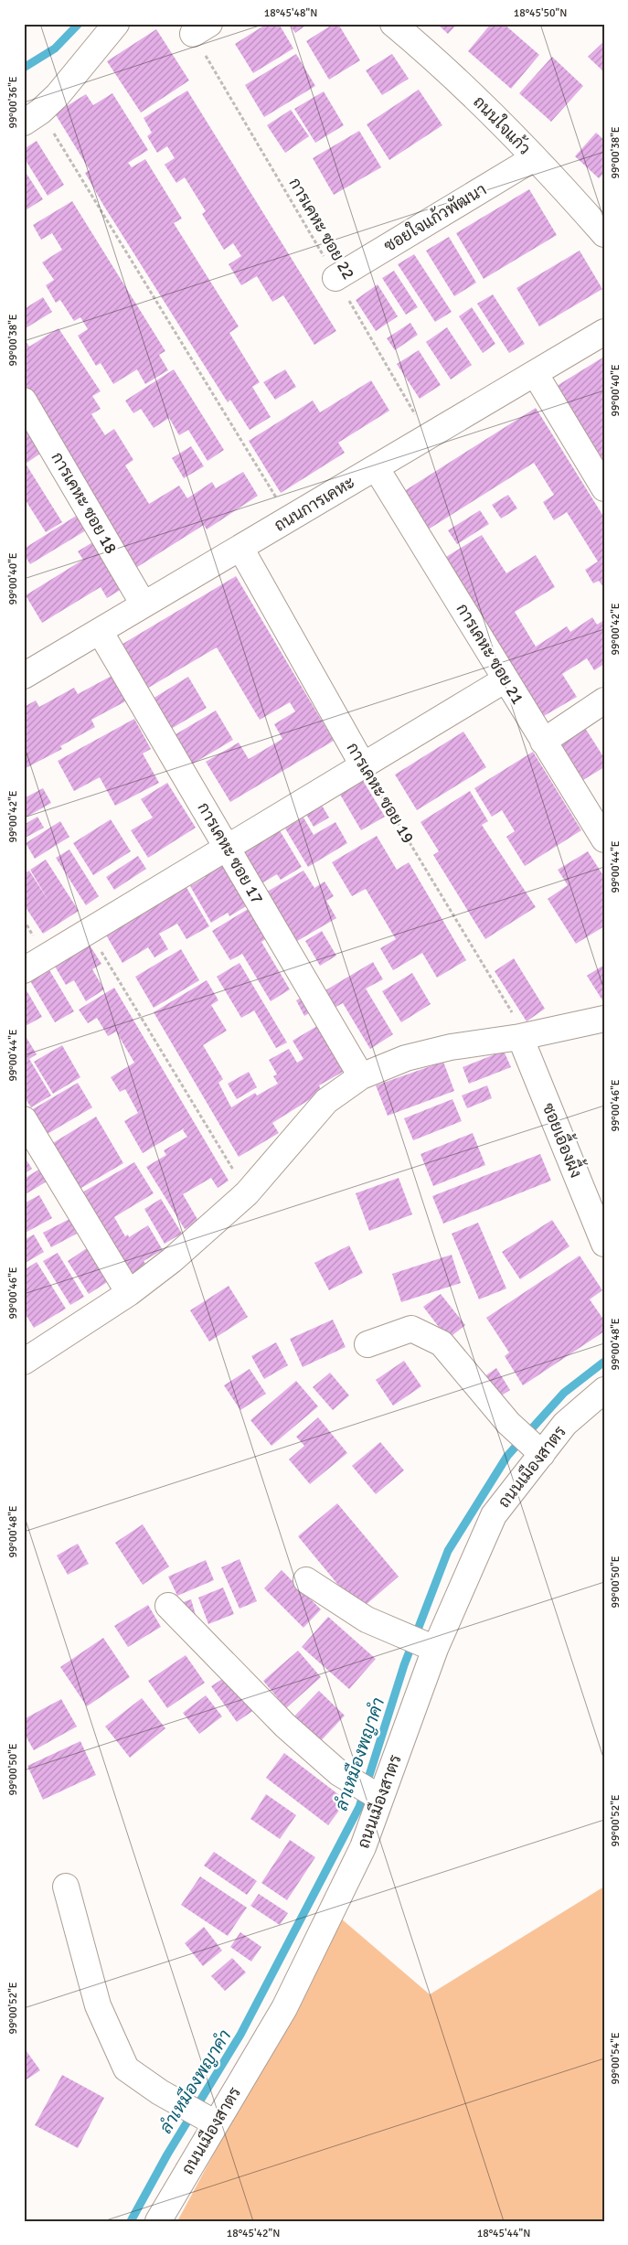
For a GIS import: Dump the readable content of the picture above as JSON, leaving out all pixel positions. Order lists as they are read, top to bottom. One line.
{"streets":{"street":["ถนนใจแก้ว","ซอยใจแก้วพัฒนา","การเคหะ ซอย 18","ถนนการเคหะ","การเคหะ ซอย 21","การเคหะ ซอย 19","การเคหะ ซอย 17","ซอยเอื้องผื้ง","ถนนเมืองสาตร"],"path":["การเคหะ ซอย 22"]},"crossings":[["ถนนใจแก้ว","ซอยใจแก้วพัฒนา"],["ซอยใจแก้วพัฒนา","การเคหะ ซอย 22"],["การเคหะ ซอย 22","ถนนการเคหะ"],["การเคหะ ซอย 18","ถนนการเคหะ"],["ถนนการเคหะ","การเคหะ ซอย 21"],["ถนนการเคหะ","การเคหะ ซอย 19"],["ถนนการเคหะ","การเคหะ ซอย 17"],["การเคหะ ซอย 19","ซอยเอื้องผื้ง"]],"water":["ลำเหมืองพญาคำ"],"coordinates":["18°45'48\"N","18°45'50\"N","99°00'36\"E","99°00'38\"E","99°00'40\"E","99°00'42\"E","99°00'44\"E","99°00'46\"E","99°00'48\"E","99°00'50\"E","99°00'52\"E","99°00'54\"E","18°45'42\"N","18°45'44\"N"]}
